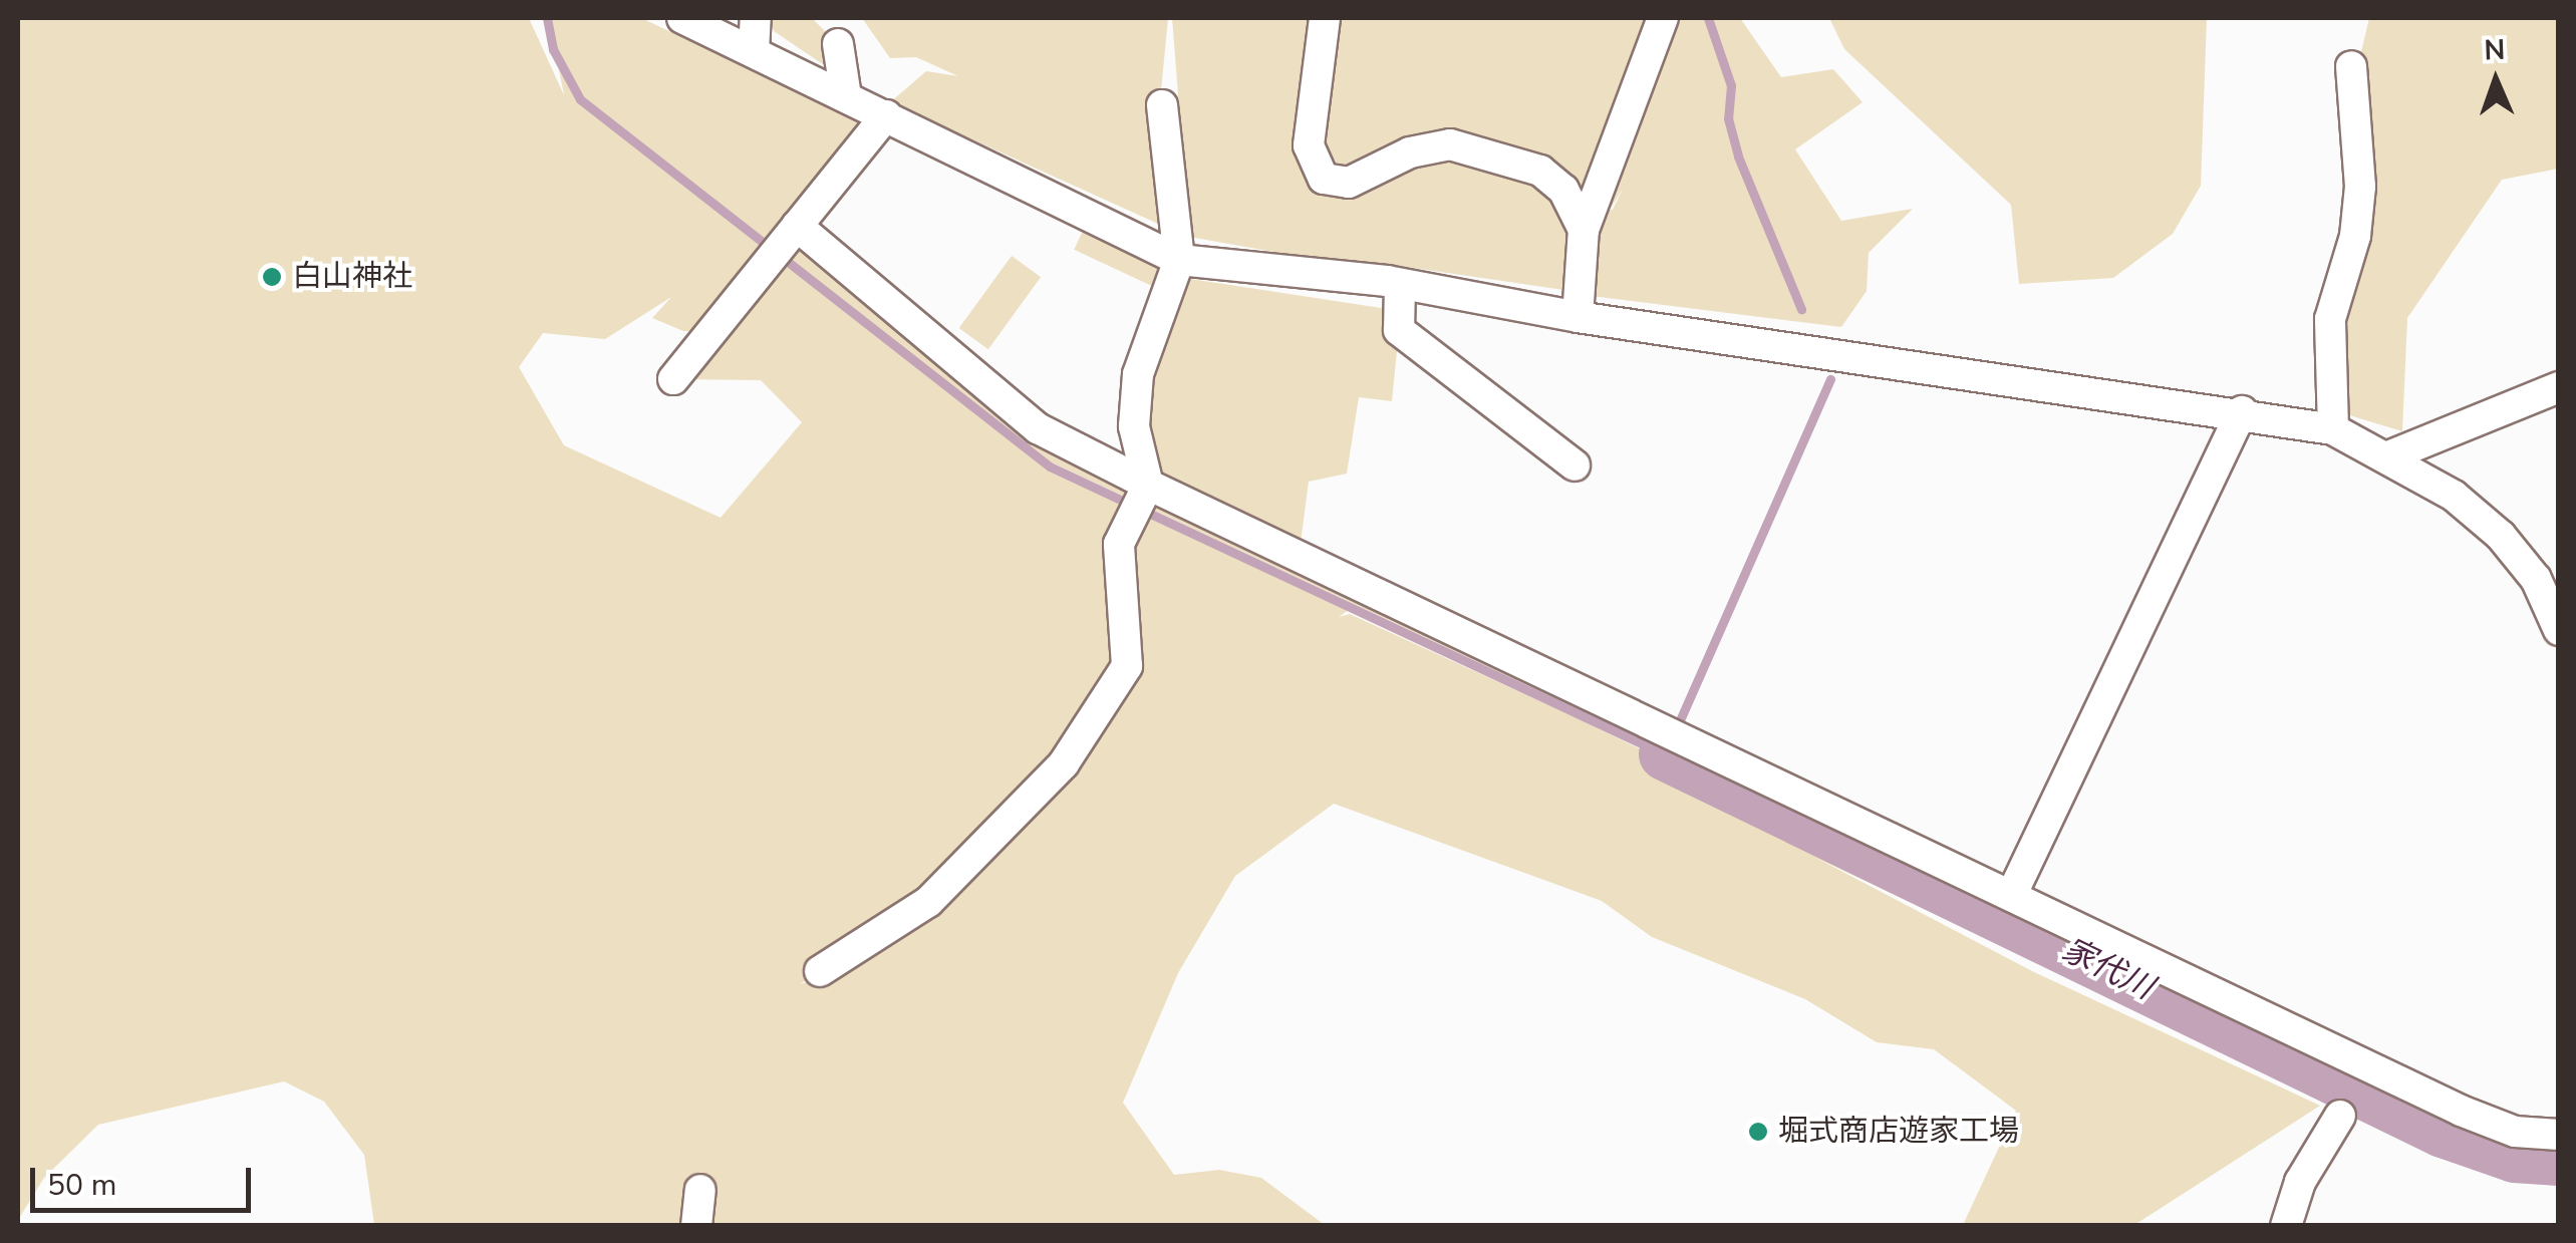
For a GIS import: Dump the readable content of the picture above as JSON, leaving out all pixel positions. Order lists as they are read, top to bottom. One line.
{"water":["家代川"],"places":["白山神社","堀式商店遊家工場"],"scale_bar":"50 m","north":"top"}
